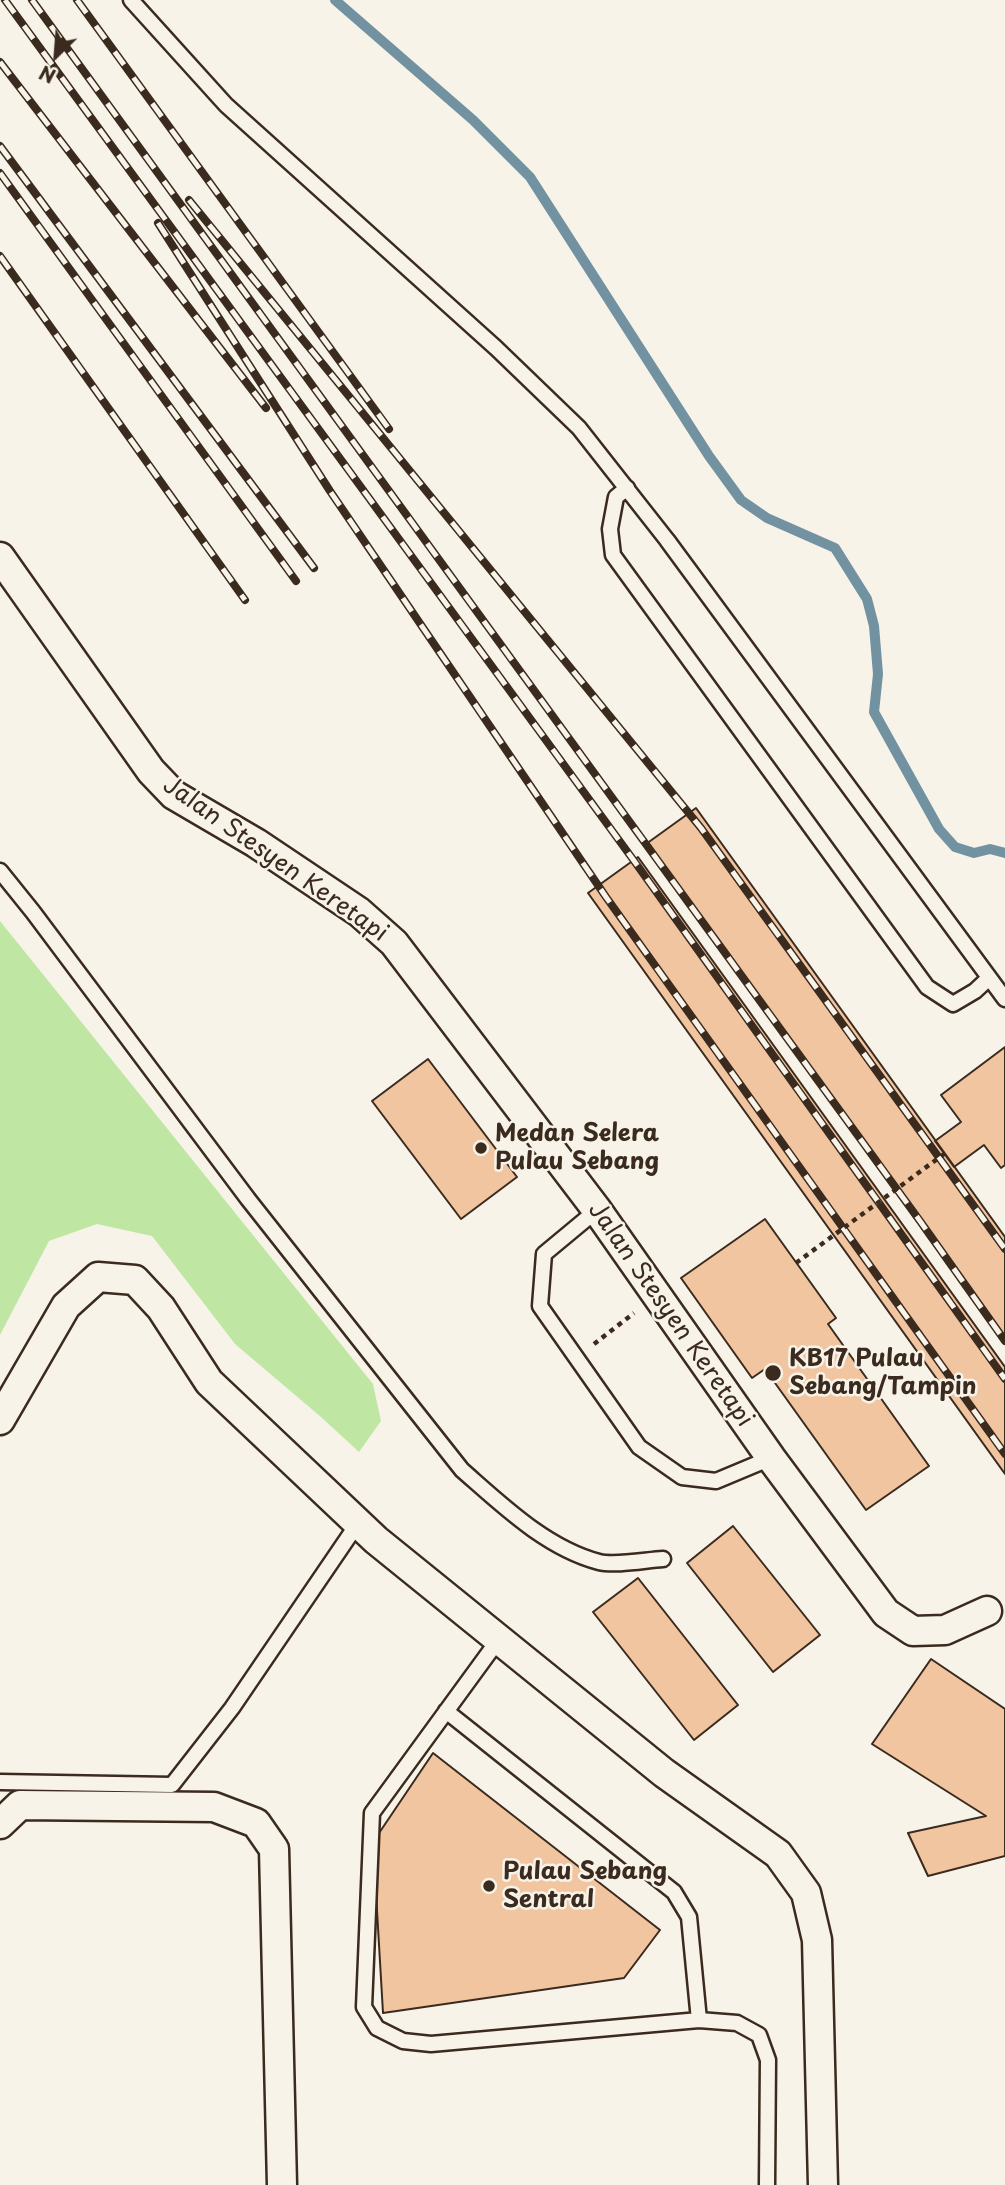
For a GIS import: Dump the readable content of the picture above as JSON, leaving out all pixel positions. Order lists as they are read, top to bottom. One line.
{"streets":{"street":["Jalan Stesyen Keretapi"]},"places":["Medan Selera Pulau Sebang","KB17 Pulau Sebang/Tampin","Pulau Sebang Sentral"],"north":"bottom left"}
